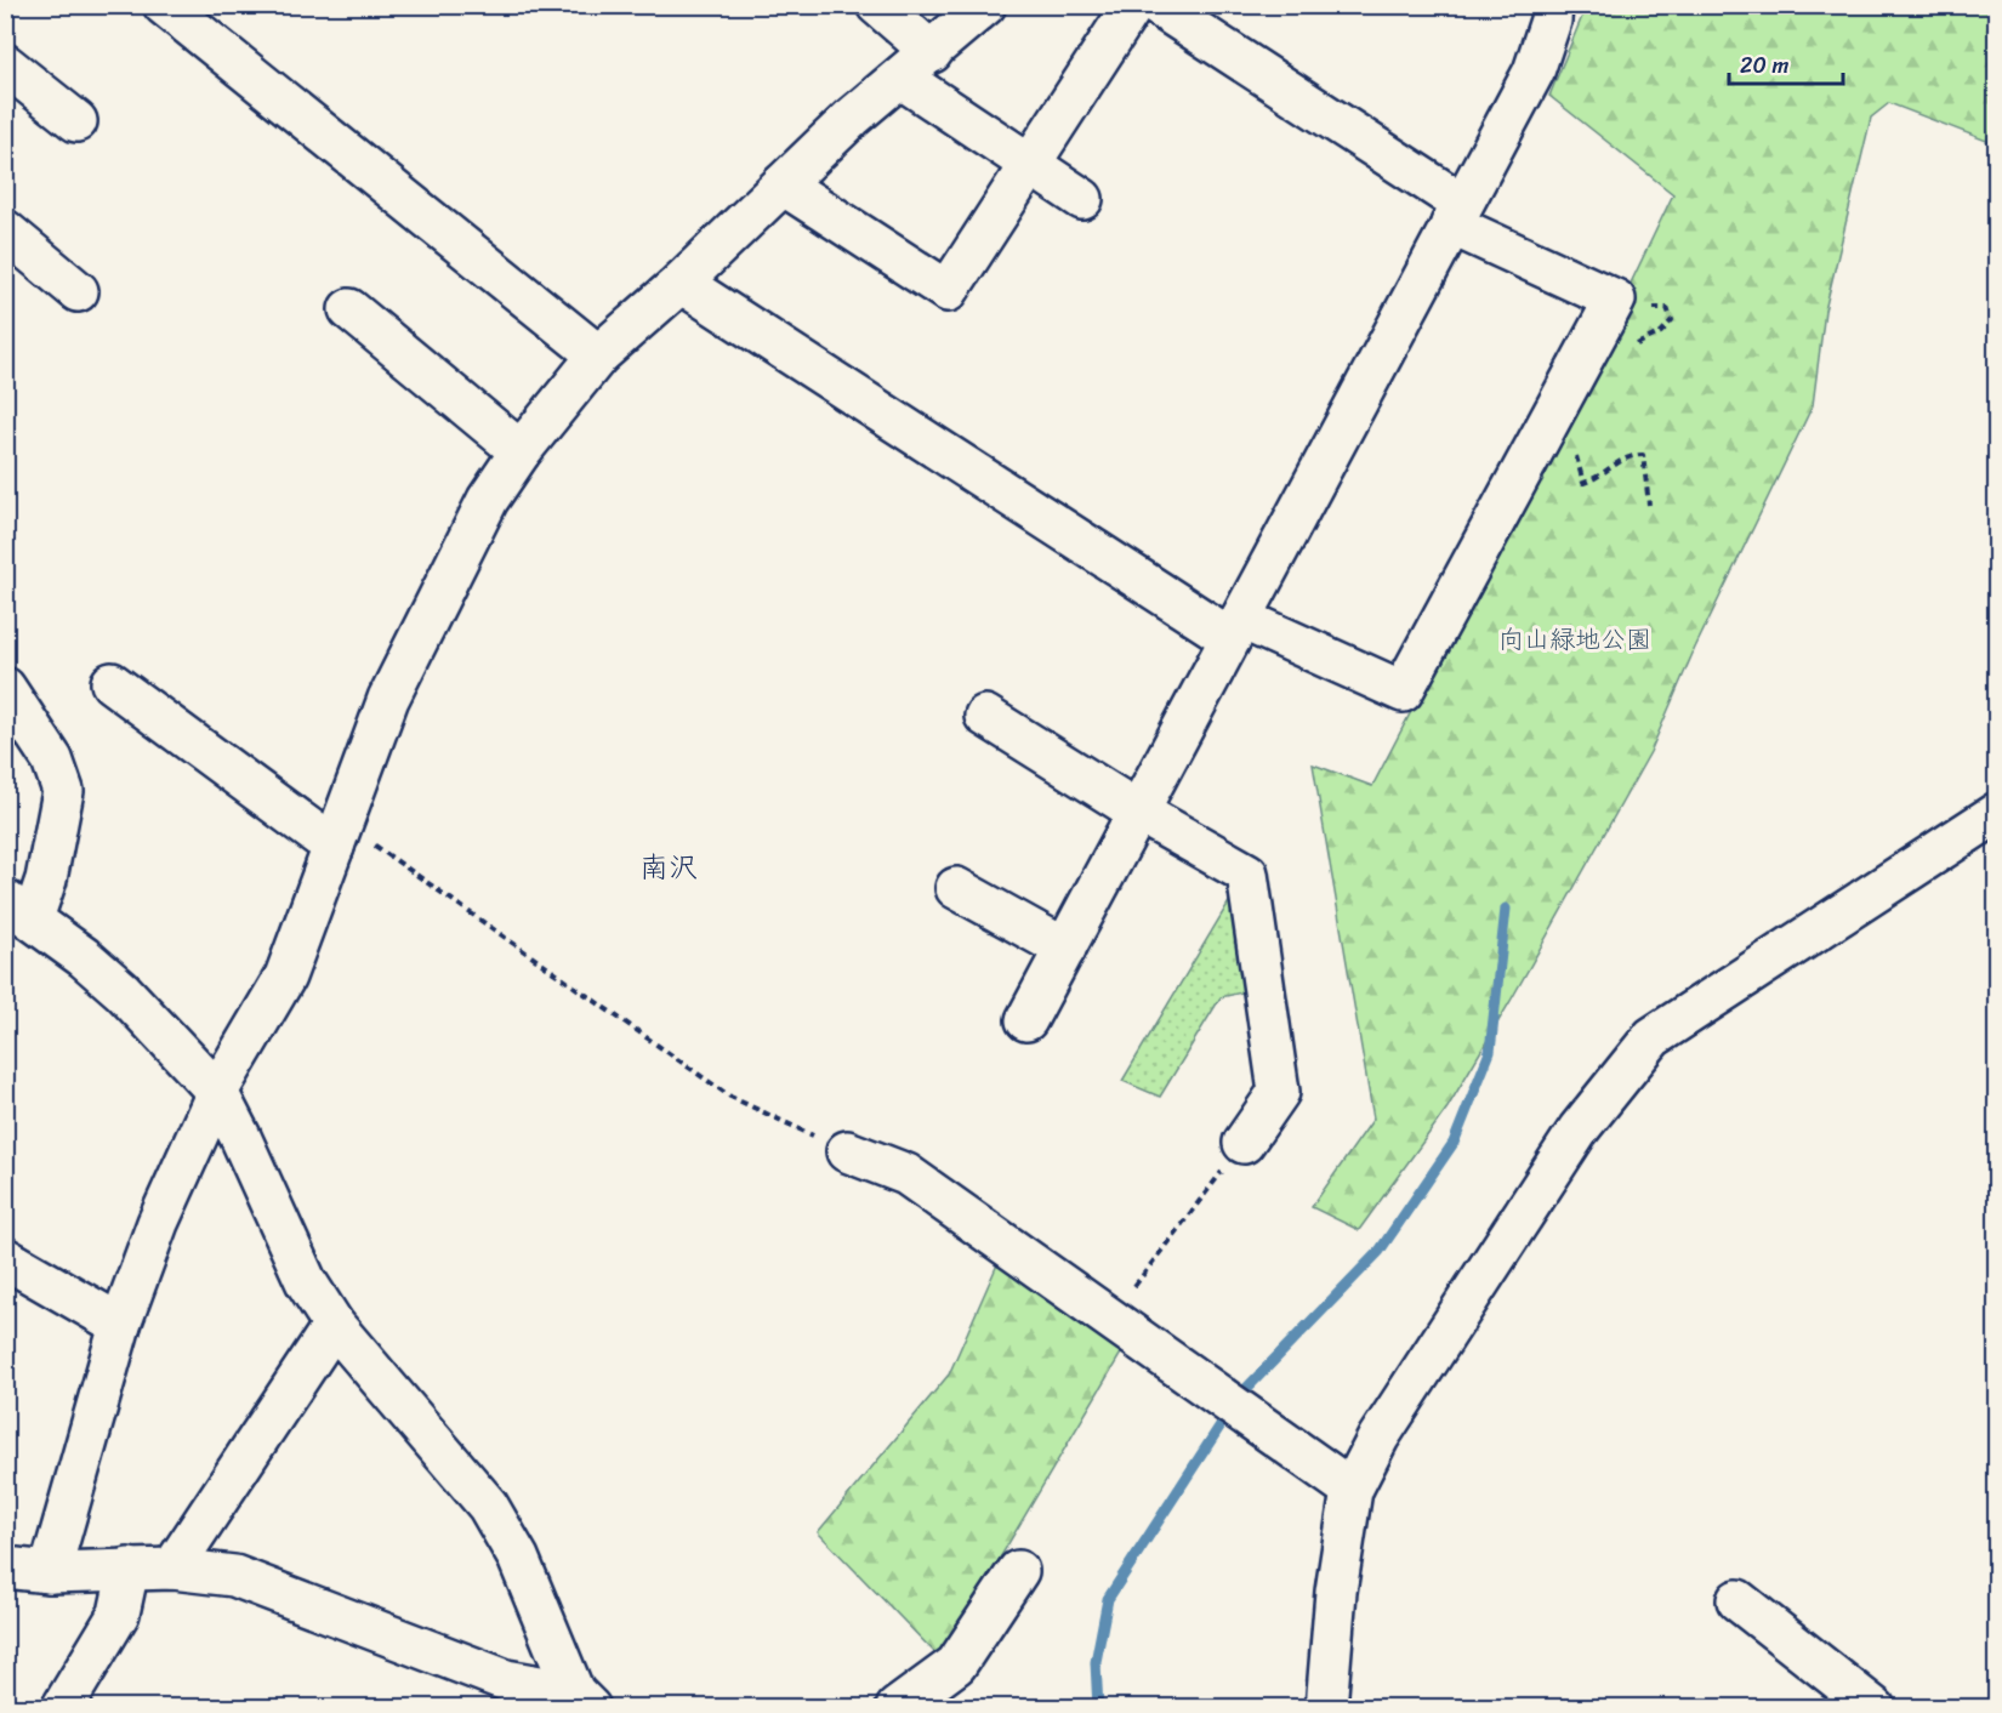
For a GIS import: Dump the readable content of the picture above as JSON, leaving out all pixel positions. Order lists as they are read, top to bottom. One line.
{"districts":["南沢"],"parks":["向山緑地公園"],"scale_bar":"20 m"}
